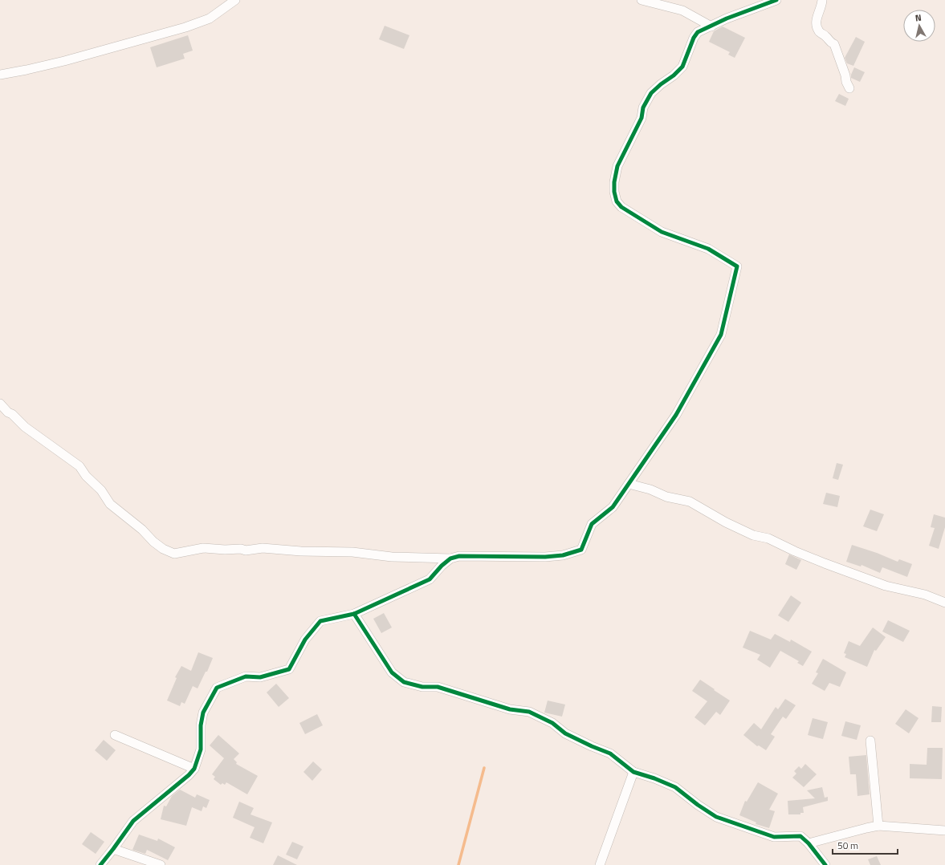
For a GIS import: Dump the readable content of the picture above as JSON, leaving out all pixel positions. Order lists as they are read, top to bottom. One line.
{"scale_bar":"50 m","north":"top"}
